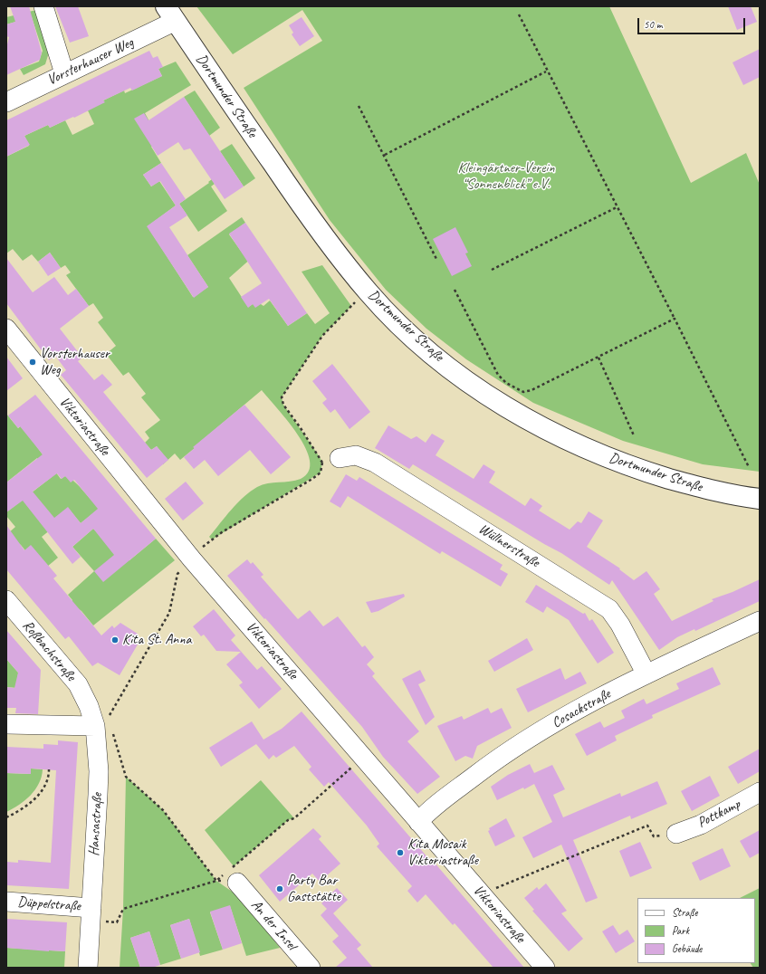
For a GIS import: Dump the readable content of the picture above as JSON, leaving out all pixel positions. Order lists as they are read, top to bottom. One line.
{"streets":{"main road":["Dortmunder Straße"],"street":["Vorsterhauser Weg","Viktoriastraße","Wüllnerstraße","Roßbachstraße","Cosackstraße","Pottkamp","Hansastraße","Düppelstraße","An der Insel"]},"crossings":[["Vorsterhauser Weg","Dortmunder Straße"],["Viktoriastraße","Cosackstraße"],["Wüllnerstraße","Cosackstraße"],["Roßbachstraße","Hansastraße"],["Hansastraße","Düppelstraße"]],"parks":["Kleingärtner-Verein “Sonnenblick” e.V."],"places":["Vorsterhauser Weg","Kita St. Anna","Kita Mosaik Viktoriastraße","Party Bar Gaststätte"],"legend":["Straße","Park","Gebäude"],"scale_bar":"50 m"}
